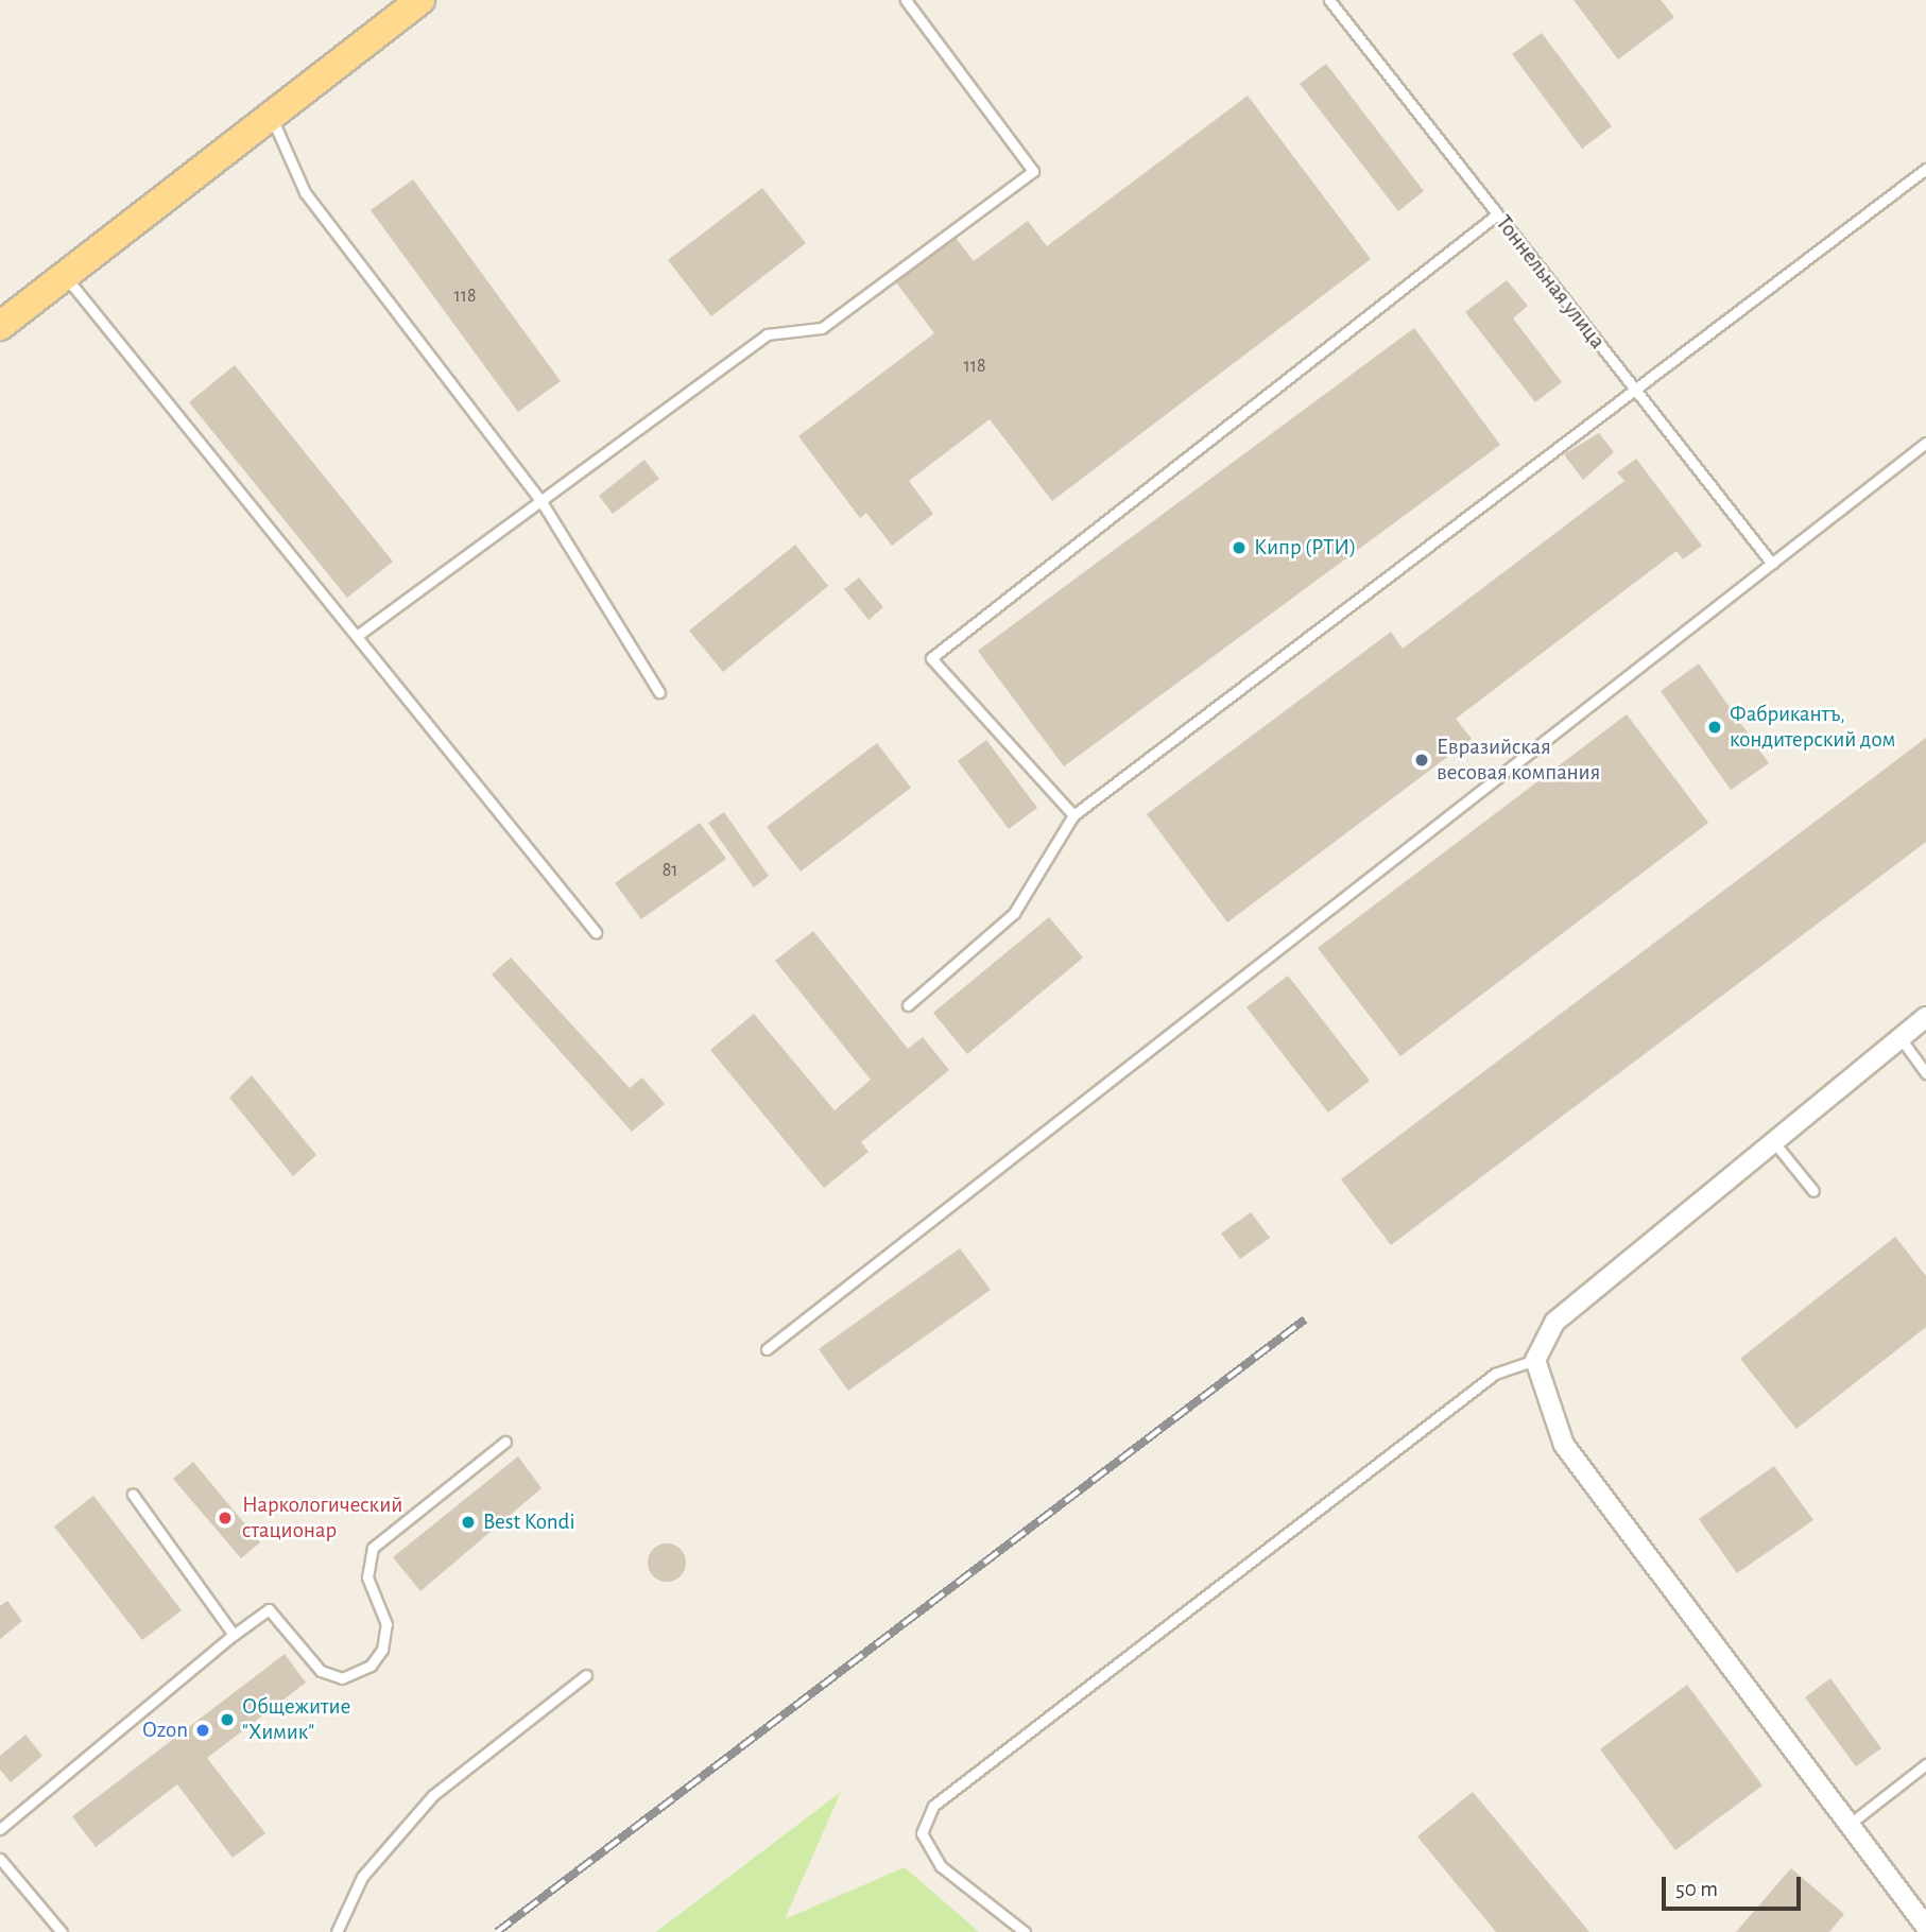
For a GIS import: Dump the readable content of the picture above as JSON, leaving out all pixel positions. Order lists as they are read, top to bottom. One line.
{"streets":{"lane":["Тоннельная улица"]},"places":["Кипр (РТИ)","Фабрикантъ, кондитерский дом","Евразийская весовая компания","Наркологический стационар","Best Kondi","Общежитие \"Химик\"","Ozon"],"house_numbers":["118","118","81"],"scale_bar":"50 m"}
